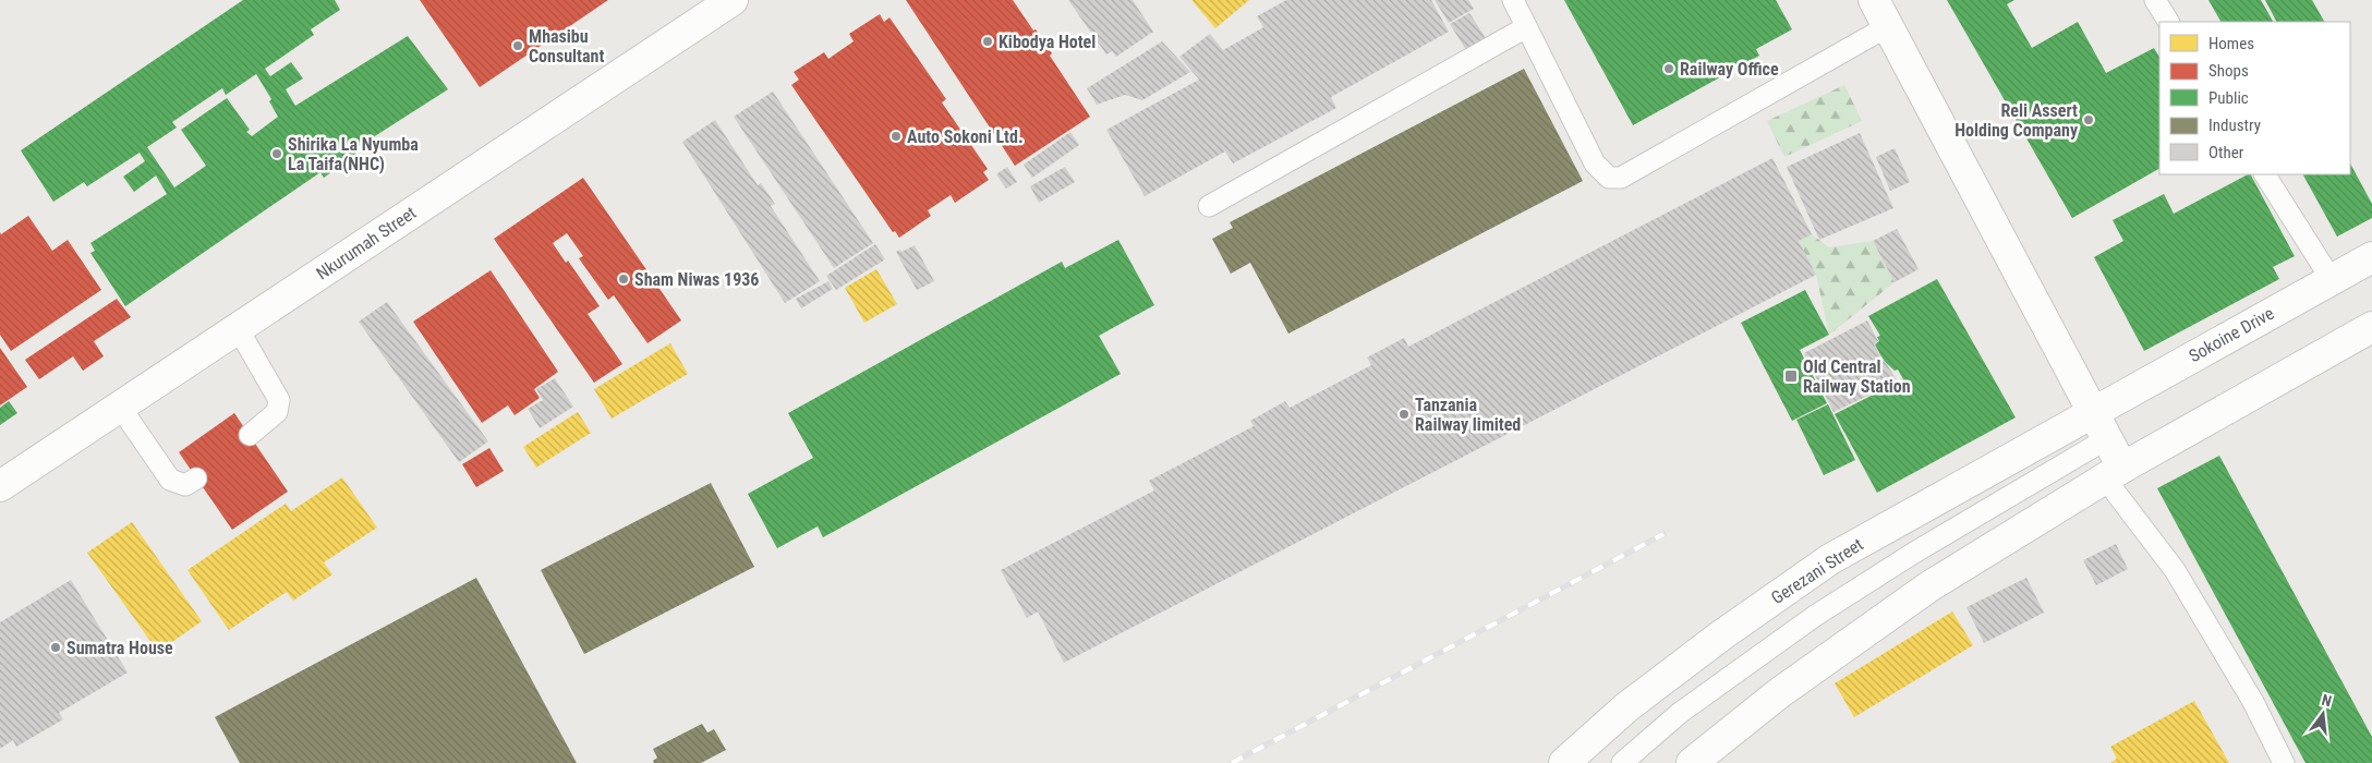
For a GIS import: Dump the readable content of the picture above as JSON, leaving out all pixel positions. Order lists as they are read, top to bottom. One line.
{"streets":{"main road":["Nkurumah Street","Sokoine Drive","Gerezani Street"]},"crossings":[["Sokoine Drive","Gerezani Street"]],"places":{"other":["Kibodya Hotel","Mhasibu Consultant","Railway Office","Reli Assert Holding Company","Auto Sokoni Ltd.","Shirika La Nyumba La Taifa(NHC)","Sham Niwas 1936","Tanzania Railway limited","Sumatra House"],"transit":["Old Central Railway Station"]},"legend":["Homes","Shops","Public","Industry","Other"],"north":"top"}
